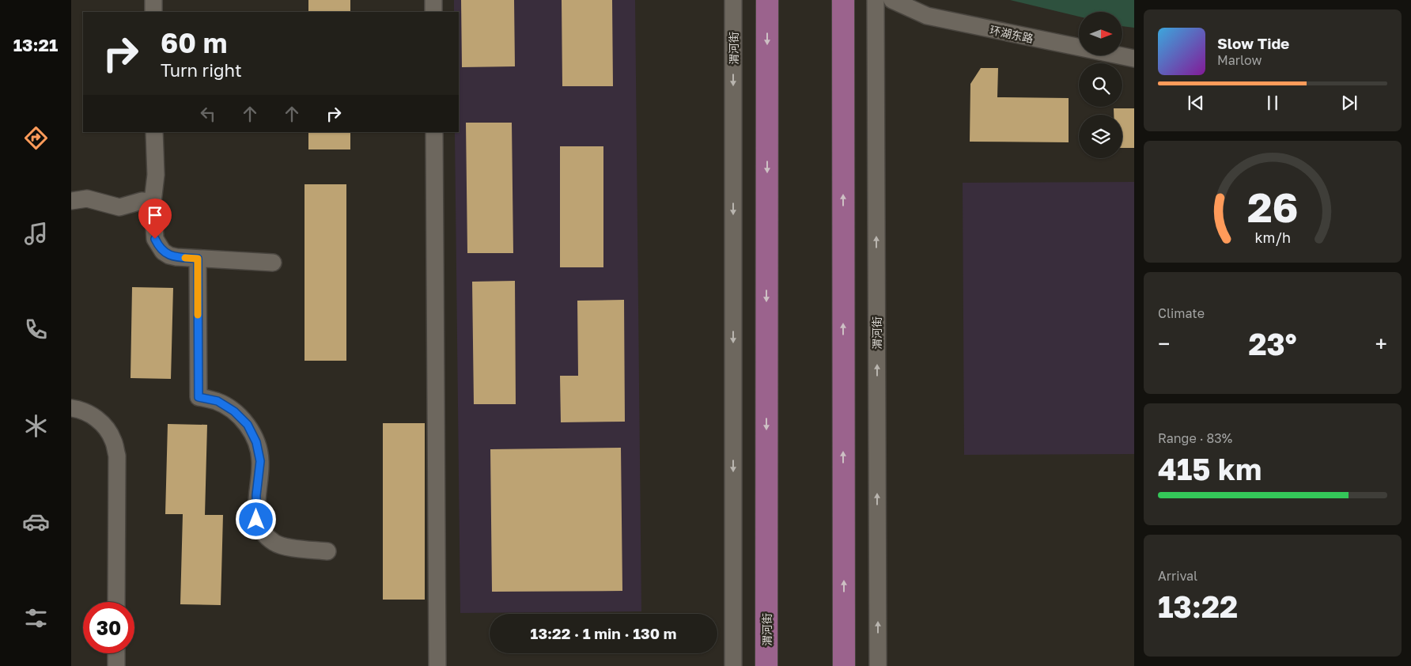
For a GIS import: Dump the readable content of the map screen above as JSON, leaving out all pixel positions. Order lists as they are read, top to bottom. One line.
{"streets":{"main road":["渭河街"],"street":["环湖东路"]},"north":"right","page":{"tabs":"13:21","turn":["60 m","Turn right"],"song":["Slow Tide","Marlow"],"tile":["Climate",["Range · 83%","415 km"],["Arrival","13:22"]],"heat":["−","23°","+"],"limit":"30","trip":"13:22 · 1 min · 130 m","gauge":["26","km/h"]}}
